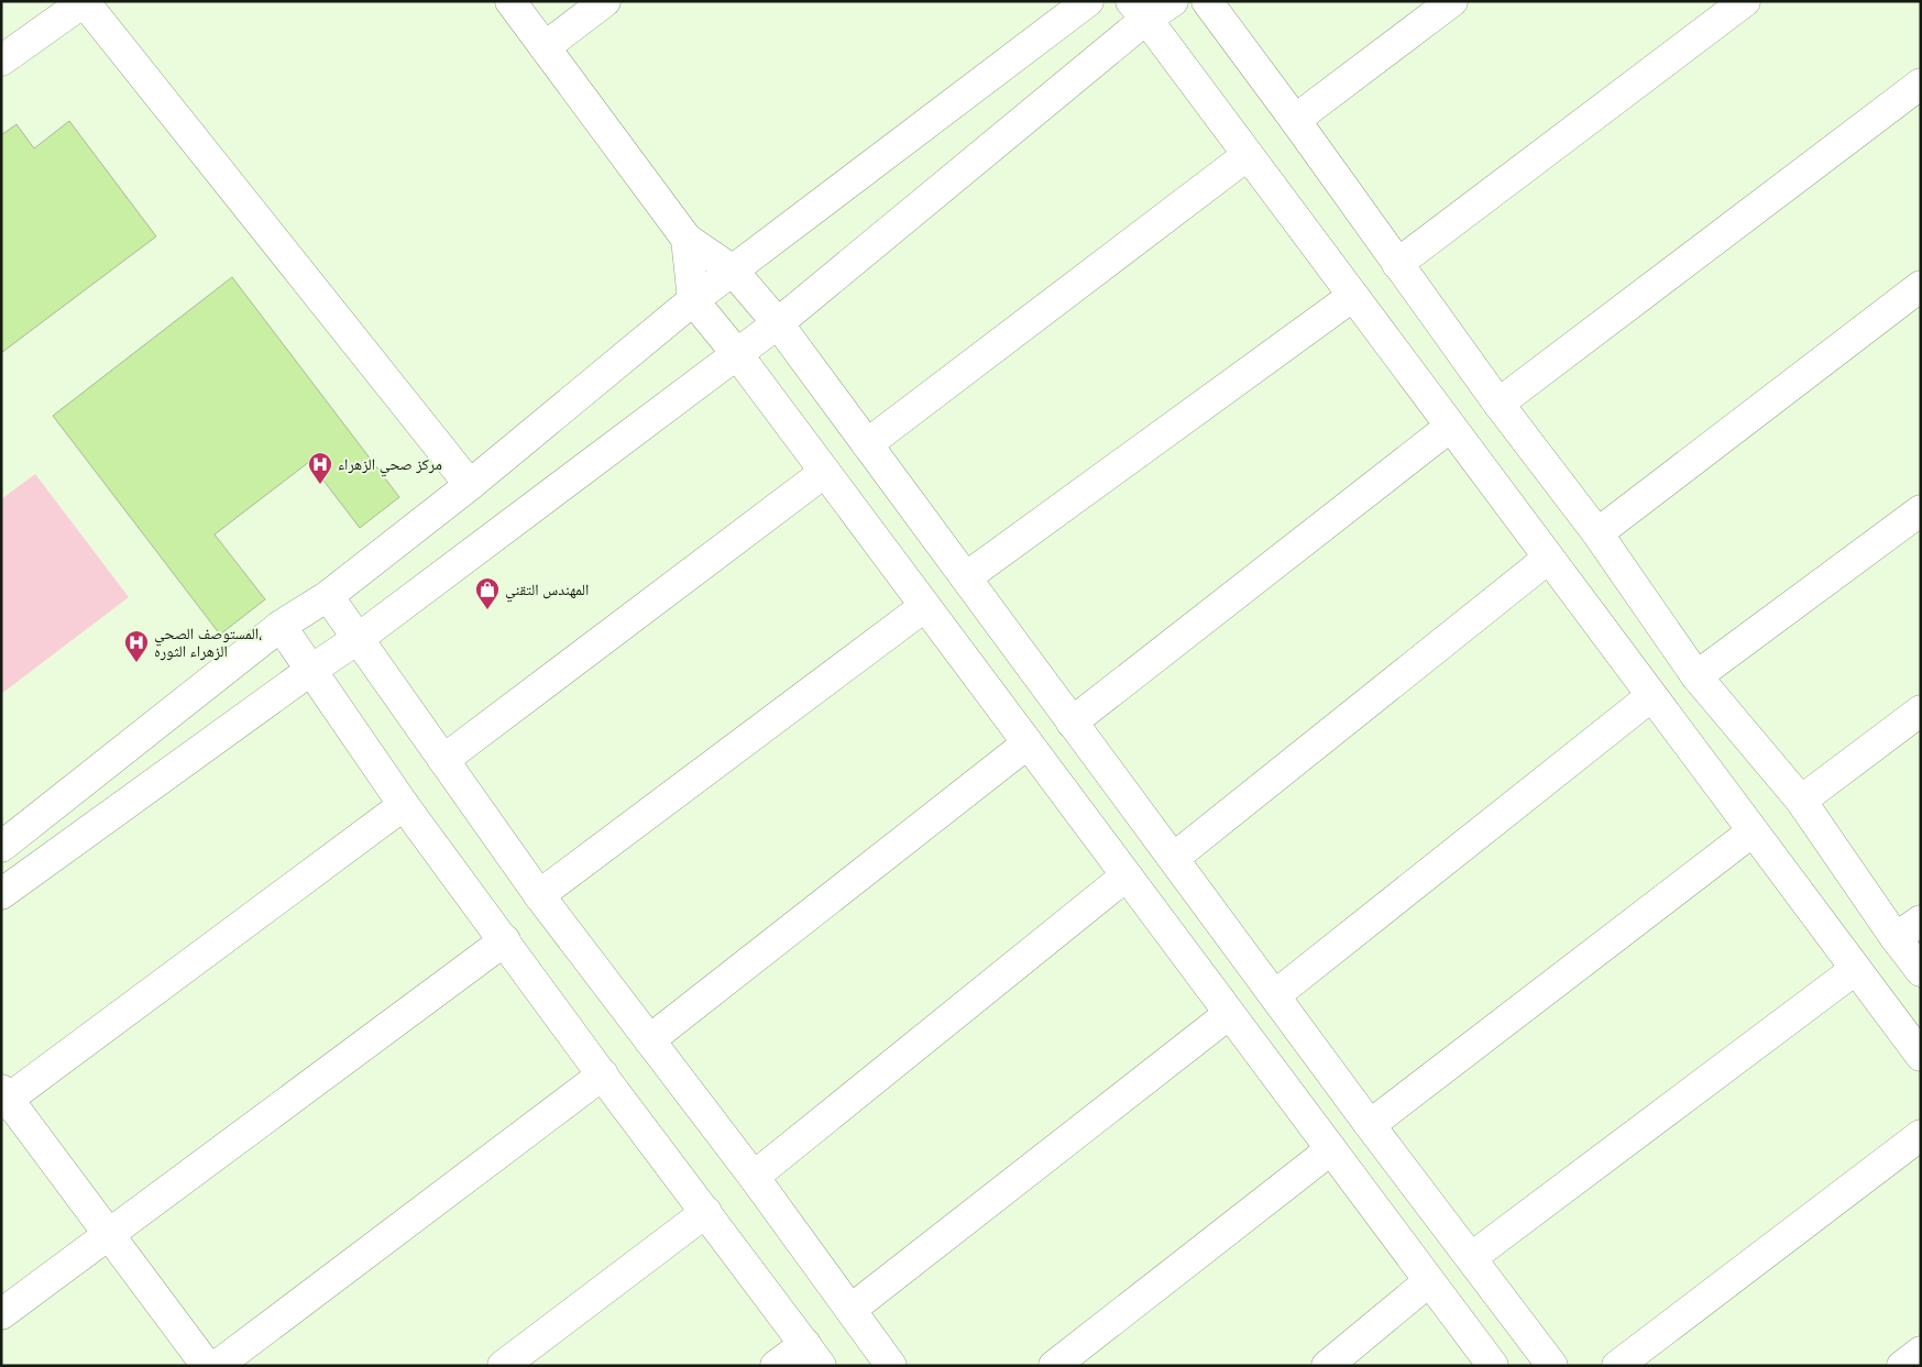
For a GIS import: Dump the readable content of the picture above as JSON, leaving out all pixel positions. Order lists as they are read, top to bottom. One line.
{"places":{"hospital":["مركز صحي الزهراء","المستوصف الصحي، الزهراء الثوره"],"shop":["المهندس التقني"]}}
